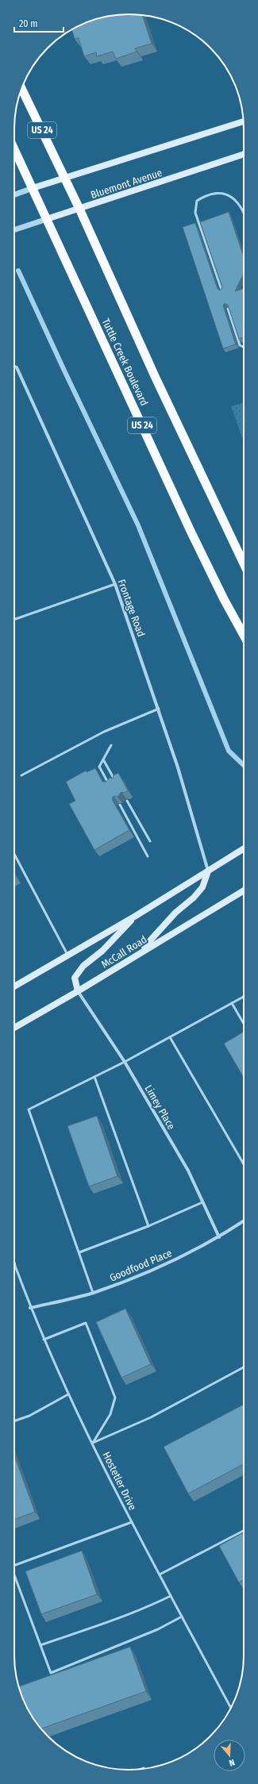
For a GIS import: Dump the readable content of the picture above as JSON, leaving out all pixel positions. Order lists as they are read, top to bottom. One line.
{"streets":{"highway":["US 24","Tuttle Creek Boulevard"],"main road":["Bluemont Avenue","McCall Road"],"street":["Frontage Road","Limey Place","Goodfood Place"],"lane":["Hostetler Drive"]},"crossings":[["Bluemont Avenue","Tuttle Creek Boulevard"],["McCall Road","Limey Place"],["Limey Place","Goodfood Place"],["Goodfood Place","Hostetler Drive"]],"scale_bar":"20 m","north":"bottom"}
